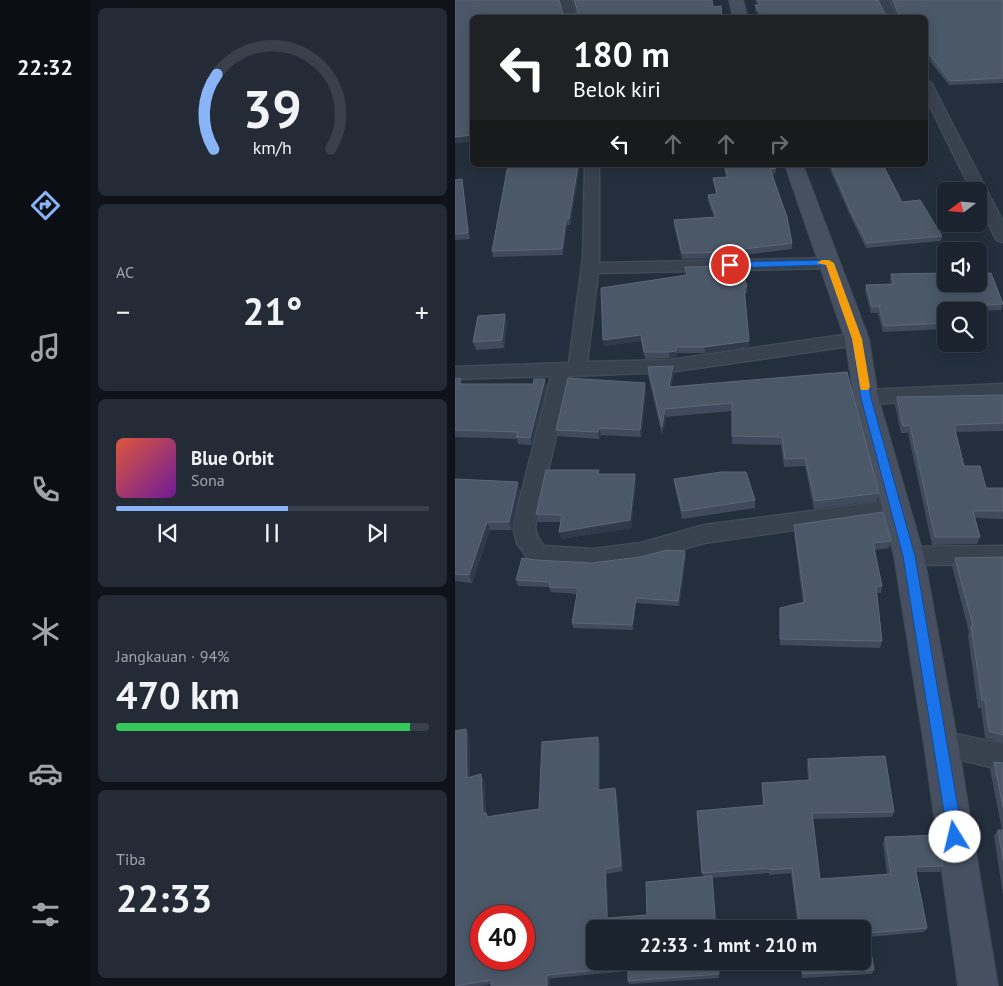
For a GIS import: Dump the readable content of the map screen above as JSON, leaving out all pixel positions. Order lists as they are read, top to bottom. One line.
{"north":"left","page":{"tabs":"22:32","turn":["180 m","Belok kiri"],"tile":["AC",["Jangkauan · 94%","470 km"],["Tiba","22:33"]],"heat":["−","21°","+"],"song":["Blue Orbit","Sona"],"limit":"40","trip":"22:33 · 1 mnt · 210 m","gauge":["39","km/h"]}}
